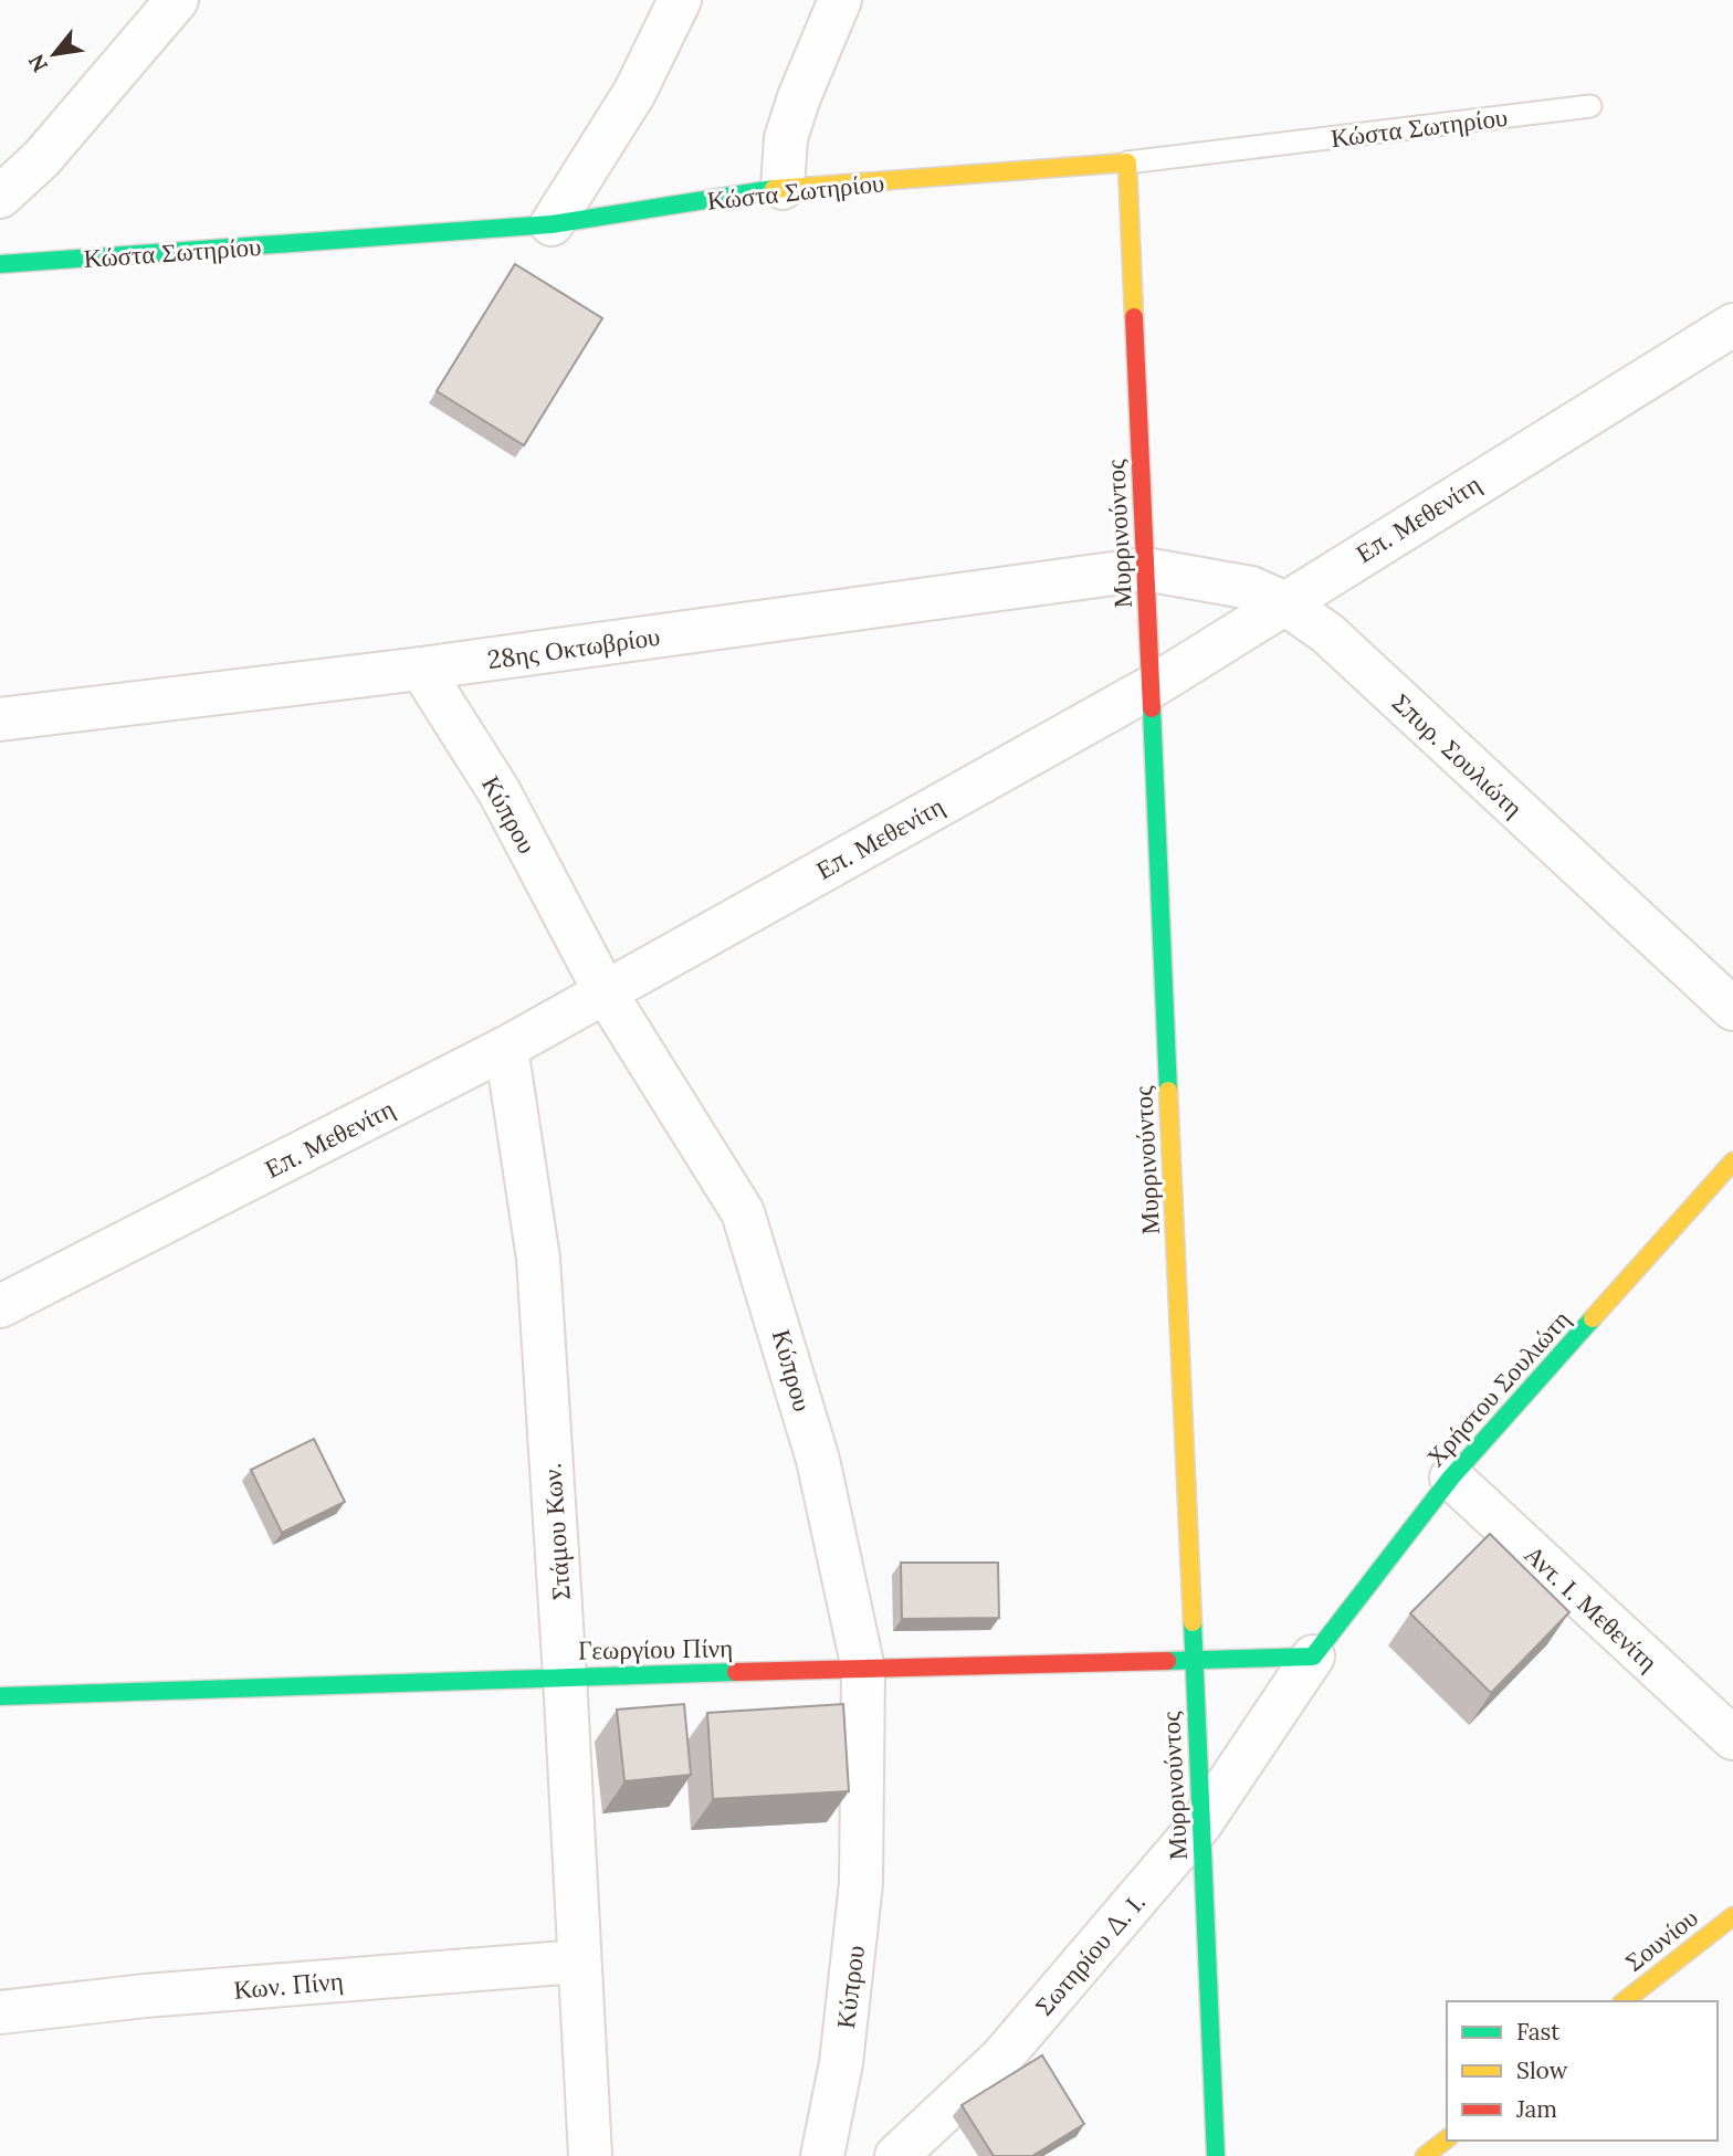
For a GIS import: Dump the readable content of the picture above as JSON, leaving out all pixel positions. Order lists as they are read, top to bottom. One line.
{"streets":{"street":["Κώστα Σωτηρίου","Επ. Μεθενίτη","Μυρρινούντος","28ης Οκτωβρίου","Σπυρ. Σουλιώτη","Κύπρου","Χρήστου Σουλιώτη","Στάμου Κων.","Αντ. Ι. Μεθενίτη","Γεωργίου Πίνη","Σουνίου","Σωτηρίου Δ. Ι.","Κων. Πίνη"]},"crossings":[["Κώστα Σωτηρίου","Μυρρινούντος"],["Επ. Μεθενίτη","Μυρρινούντος"],["Επ. Μεθενίτη","Σπυρ. Σουλιώτη"],["Επ. Μεθενίτη","Κύπρου"],["Επ. Μεθενίτη","Στάμου Κων."],["Μυρρινούντος","28ης Οκτωβρίου"],["Μυρρινούντος","Σπυρ. Σουλιώτη"],["Μυρρινούντος","Γεωργίου Πίνη"],["Μυρρινούντος","Σωτηρίου Δ. Ι."],["28ης Οκτωβρίου","Σπυρ. Σουλιώτη"],["28ης Οκτωβρίου","Κύπρου"],["Κύπρου","Γεωργίου Πίνη"],["Χρήστου Σουλιώτη","Αντ. Ι. Μεθενίτη"],["Χρήστου Σουλιώτη","Γεωργίου Πίνη"],["Χρήστου Σουλιώτη","Σωτηρίου Δ. Ι."],["Στάμου Κων.","Γεωργίου Πίνη"],["Στάμου Κων.","Κων. Πίνη"],["Γεωργίου Πίνη","Σωτηρίου Δ. Ι."]],"legend":["Fast","Slow","Jam"],"north":"bottom left"}
